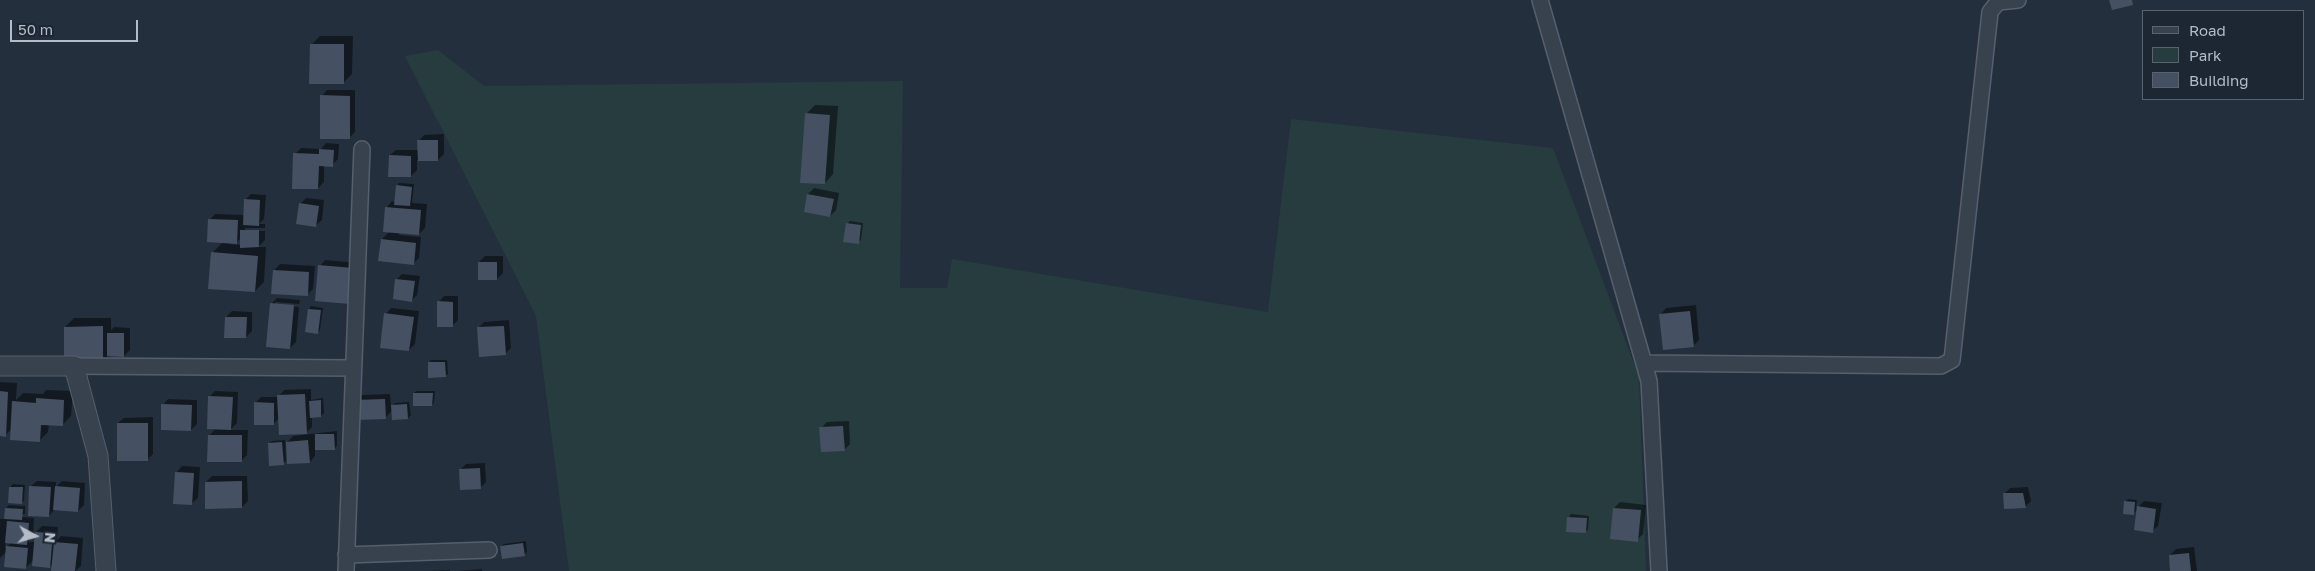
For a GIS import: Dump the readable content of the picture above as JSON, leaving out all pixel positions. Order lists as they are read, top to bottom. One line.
{"legend":["Road","Park","Building"],"scale_bar":"50 m","north":"right"}
